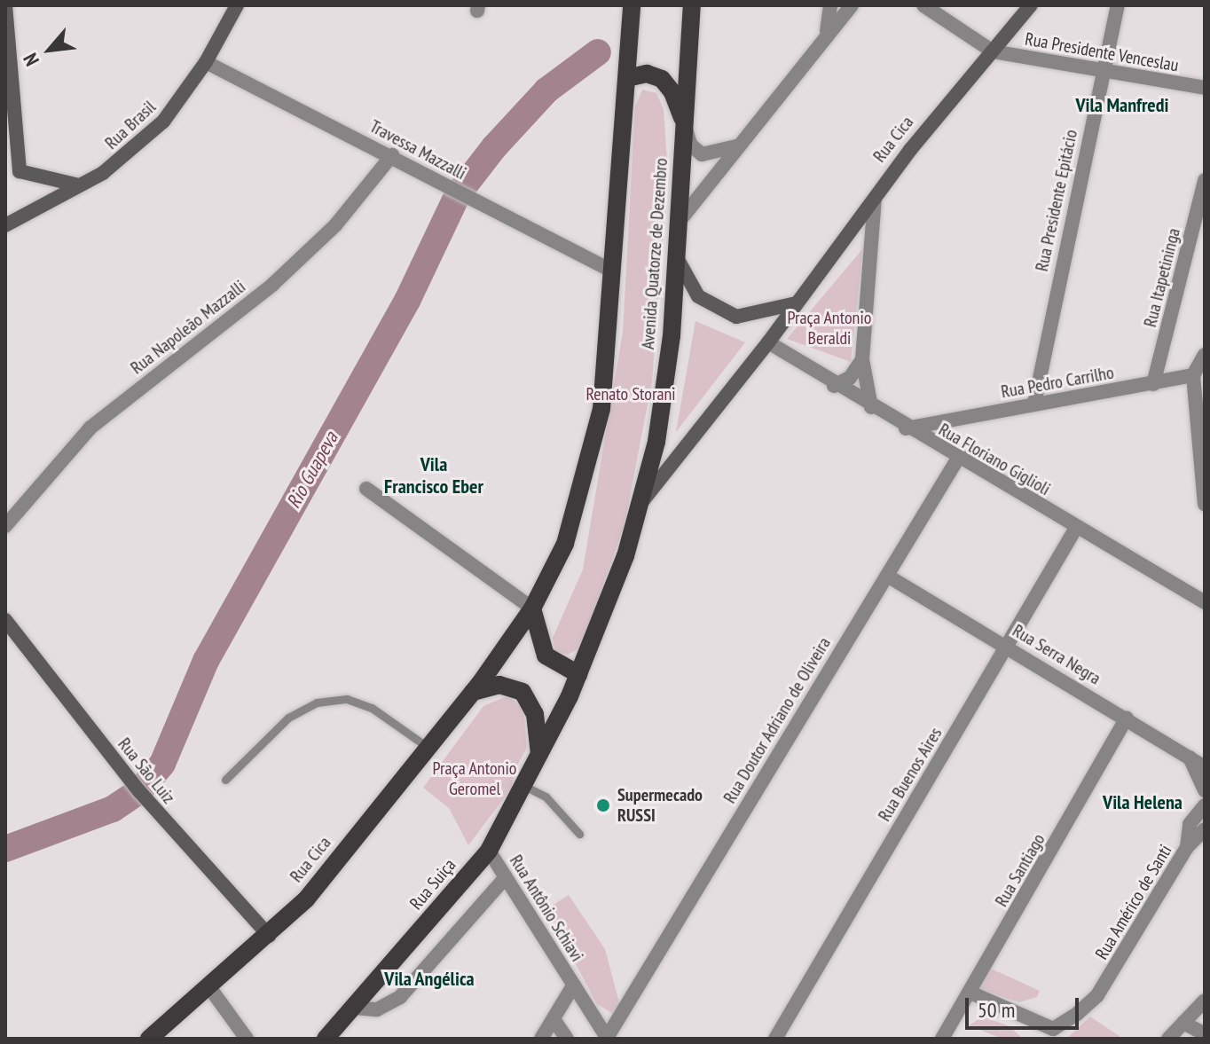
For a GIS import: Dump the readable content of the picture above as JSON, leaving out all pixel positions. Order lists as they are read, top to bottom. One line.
{"streets":{"main road":["Rua Cica","Avenida Quatorze de Dezembro","Rua Suiça"],"street":["Rua Presidente Venceslau","Rua Brasil","Travessa Mazzalli","Rua Presidente Epitácio","Rua Itapetininga","Rua Napoleão Mazzalli","Rua Pedro Carrilho","Rua Floriano Giglioli","Rua Serra Negra","Rua Doutor Adriano de Oliveira","Rua São Luiz","Rua Buenos Aires","Rua Santiago","Rua Américo de Santi","Rua Antônio Schiavi"]},"crossings":[["Rua Presidente Venceslau","Rua Cica"],["Rua Presidente Venceslau","Rua Presidente Epitácio"],["Rua Brasil","Travessa Mazzalli"],["Rua Cica","Avenida Quatorze de Dezembro"],["Rua Cica","Rua Floriano Giglioli"],["Rua Cica","Rua São Luiz"],["Travessa Mazzalli","Rua Napoleão Mazzalli"],["Rua Presidente Epitácio","Rua Pedro Carrilho"],["Avenida Quatorze de Dezembro","Rua Suiça"],["Rua Itapetininga","Rua Pedro Carrilho"],["Rua Pedro Carrilho","Rua Floriano Giglioli"],["Rua Floriano Giglioli","Rua Doutor Adriano de Oliveira"],["Rua Floriano Giglioli","Rua Buenos Aires"],["Rua Serra Negra","Rua Doutor Adriano de Oliveira"],["Rua Serra Negra","Rua Buenos Aires"],["Rua Serra Negra","Rua Santiago"],["Rua Doutor Adriano de Oliveira","Rua Antônio Schiavi"],["Rua Santiago","Rua Américo de Santi"],["Rua Suiça","Rua Antônio Schiavi"]],"districts":["Vila Manfredi","Vila Francisco Eber","Vila Helena","Vila Angélica"],"water":["Rio Guapeva"],"parks":["Praça Antonio Beraldi","Renato Storani","Praça Antonio Geromel"],"places":["Supermecado RUSSI"],"scale_bar":"50 m","north":"bottom left"}
